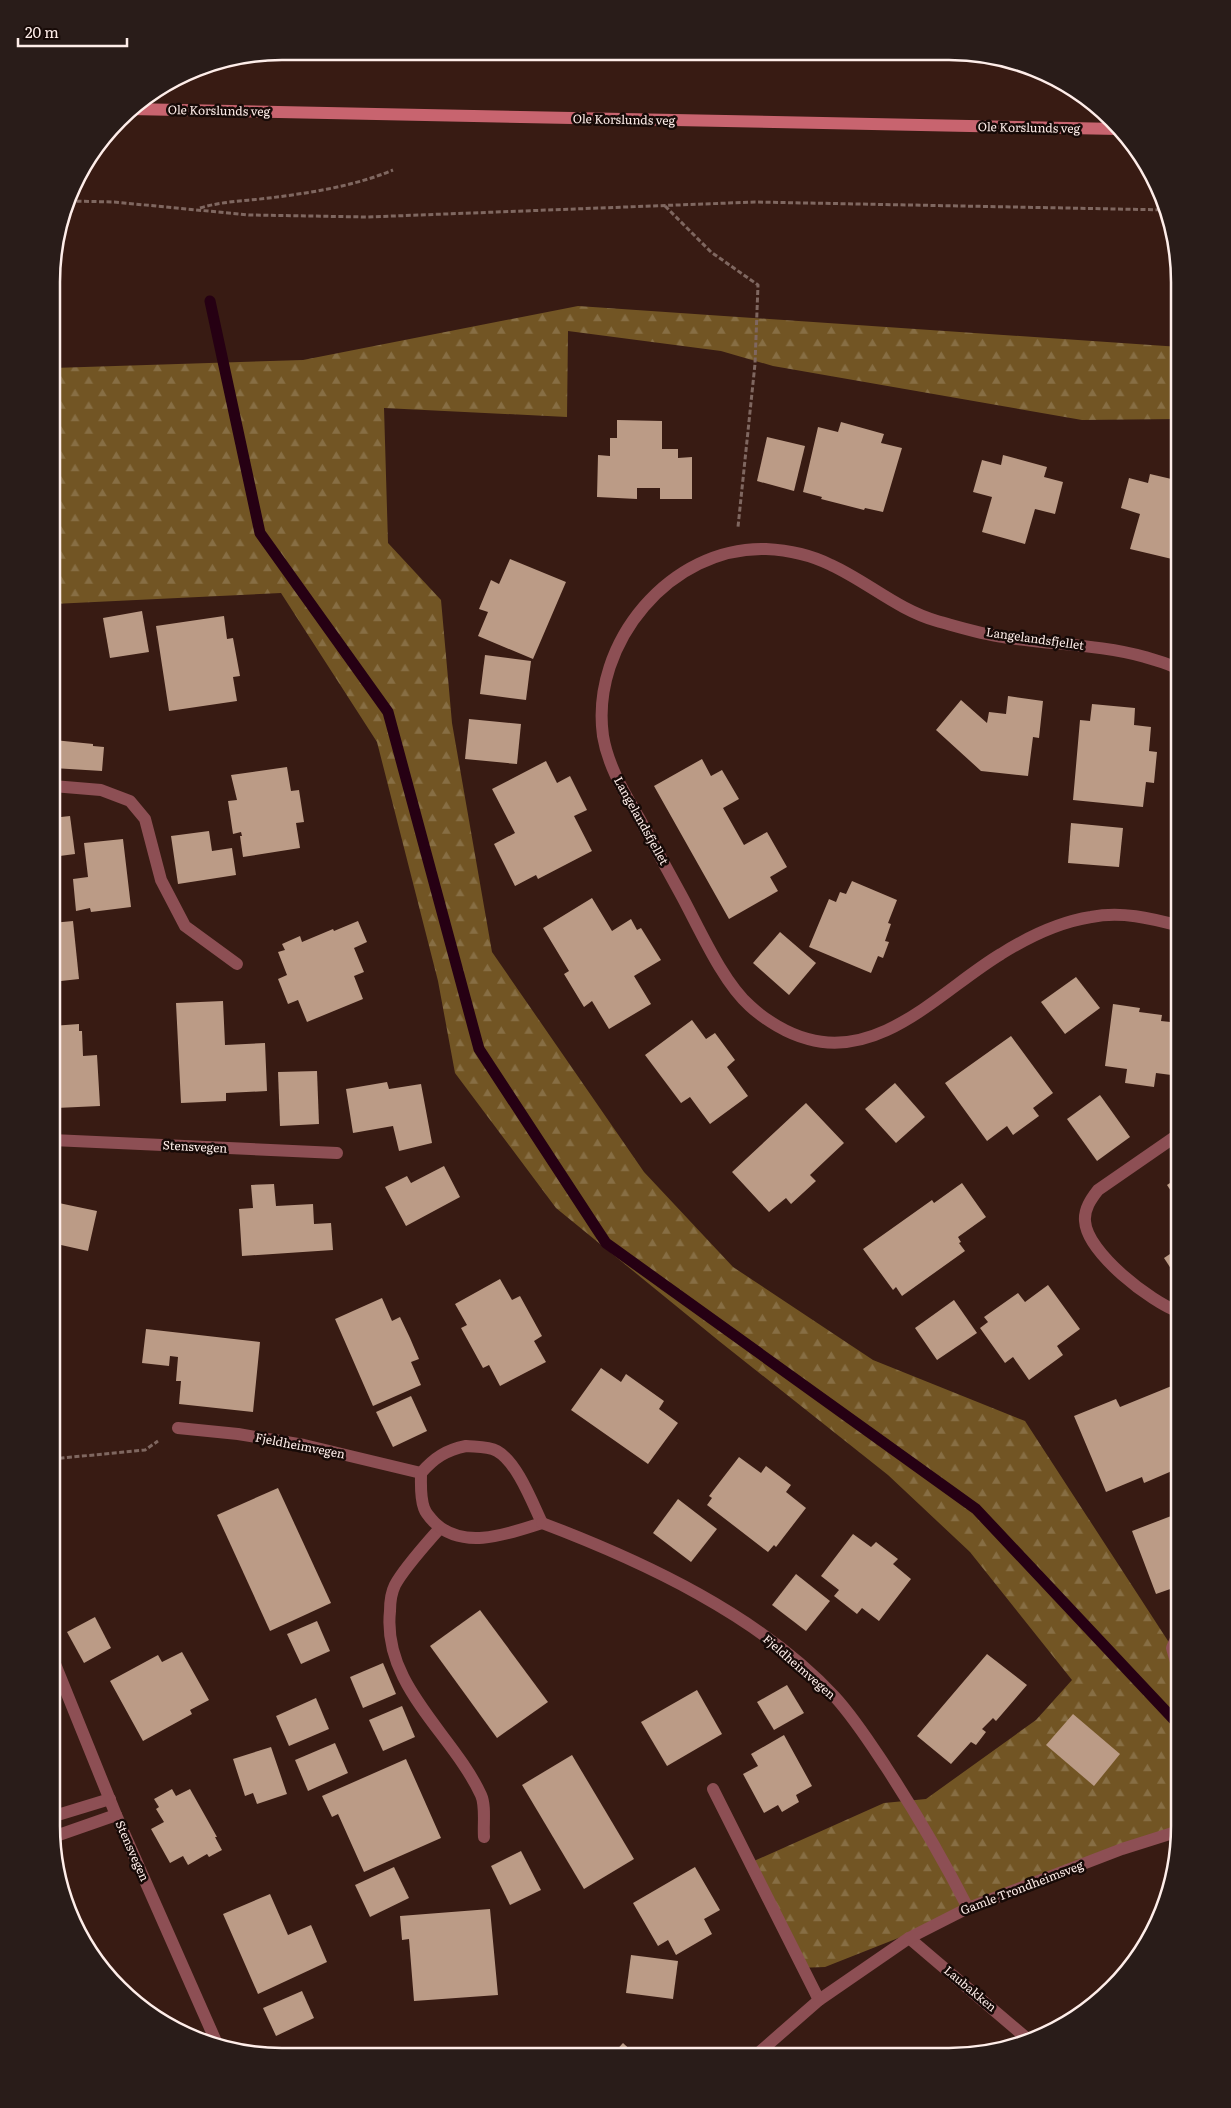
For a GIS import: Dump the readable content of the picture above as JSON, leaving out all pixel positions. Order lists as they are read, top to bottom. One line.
{"streets":{"street":["Ole Korslunds veg","Langelandsfjellet","Stensvegen","Fjeldheimvegen","Gamle Trondheimsveg","Laubakken"]},"crossings":[["Fjeldheimvegen","Gamle Trondheimsveg"],["Gamle Trondheimsveg","Laubakken"]],"scale_bar":"20 m"}
